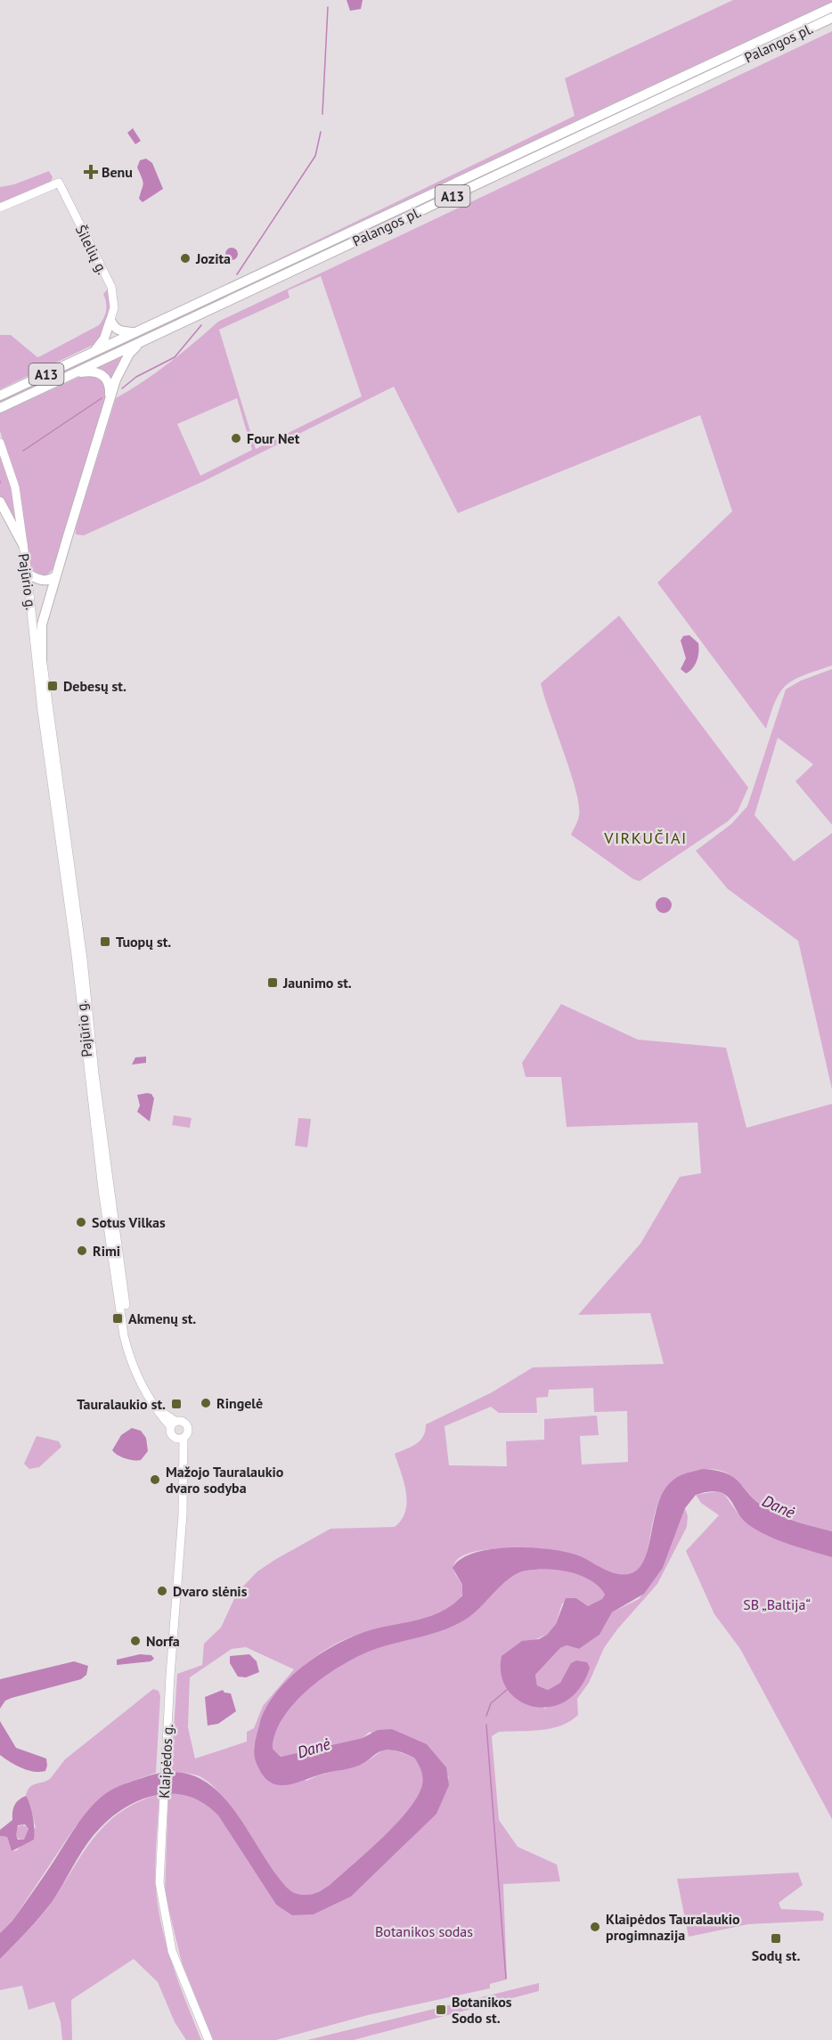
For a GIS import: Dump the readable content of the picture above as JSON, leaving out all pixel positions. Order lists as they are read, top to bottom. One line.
{"streets":{"highway":["Palangos pl.","A13"],"main road":["Šilelių g.","Pajūrio g.","Klaipėdos g."]},"crossings":[["Pajūrio g.","Klaipėdos g."]],"districts":["VIRKUČIAI"],"water":["Danė"],"parks":["SB „Baltija“","Botanikos sodas"],"places":{"health":["Benu"],"other":["Jozita","Four Net","Sotus Vilkas","Rimi","Ringelė","Mažojo Tauralaukio dvaro sodyba","Dvaro slėnis","Norfa","Klaipėdos Tauralaukio progimnazija"],"transit":["Debesų st.","Tuopų st.","Jaunimo st.","Akmenų st.","Tauralaukio st.","Sodų st.","Botanikos Sodo st."]}}
